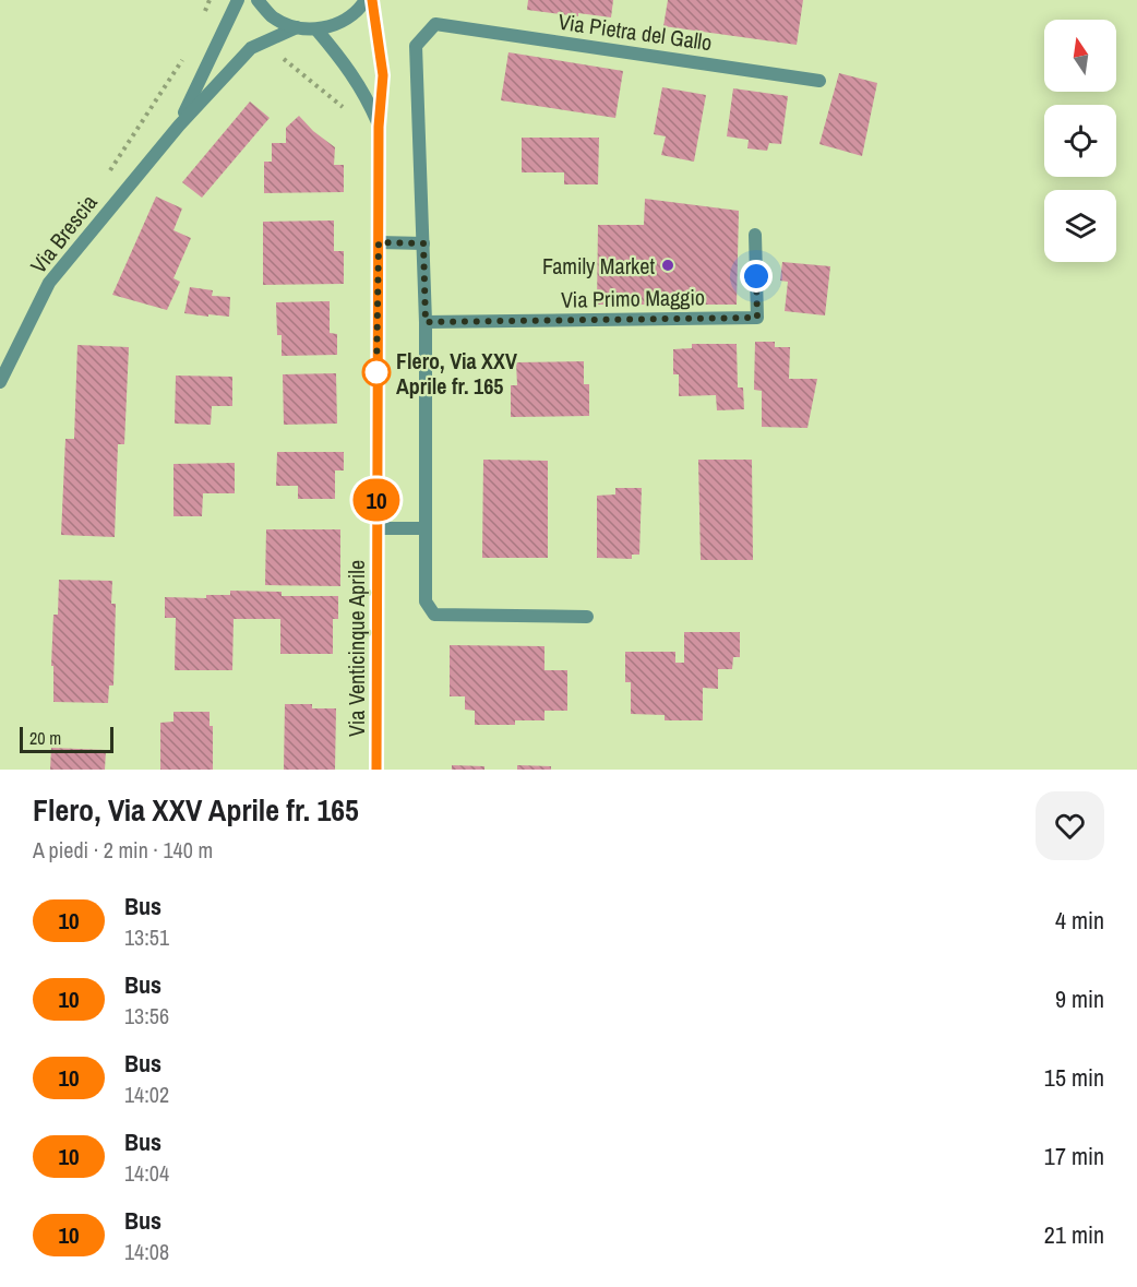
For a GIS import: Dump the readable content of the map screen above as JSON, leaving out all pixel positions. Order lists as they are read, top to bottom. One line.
{"streets":{"street":["Via Pietra del Gallo","Via Brescia","Via Primo Maggio","Via Venticinque Aprile"]},"places":["Family Market","Flero, Via XXV Aprile fr. 165"],"lines":["bus line 10"],"scale_bar":"20 m","north":"top","page":{"on_map":"10","scale":"20 m","heading":["Flero, Via XXV Aprile fr. 165","A piedi · 2 min · 140 m"],"list":[{"mark":"10","name":"Bus","note":"13:51","value":"4 min"},{"mark":"10","name":"Bus","note":"13:56","value":"9 min"},{"mark":"10","name":"Bus","note":"14:02","value":"15 min"},{"mark":"10","name":"Bus","note":"14:04","value":"17 min"},{"mark":"10","name":"Bus","note":"14:08","value":"21 min"}]}}
